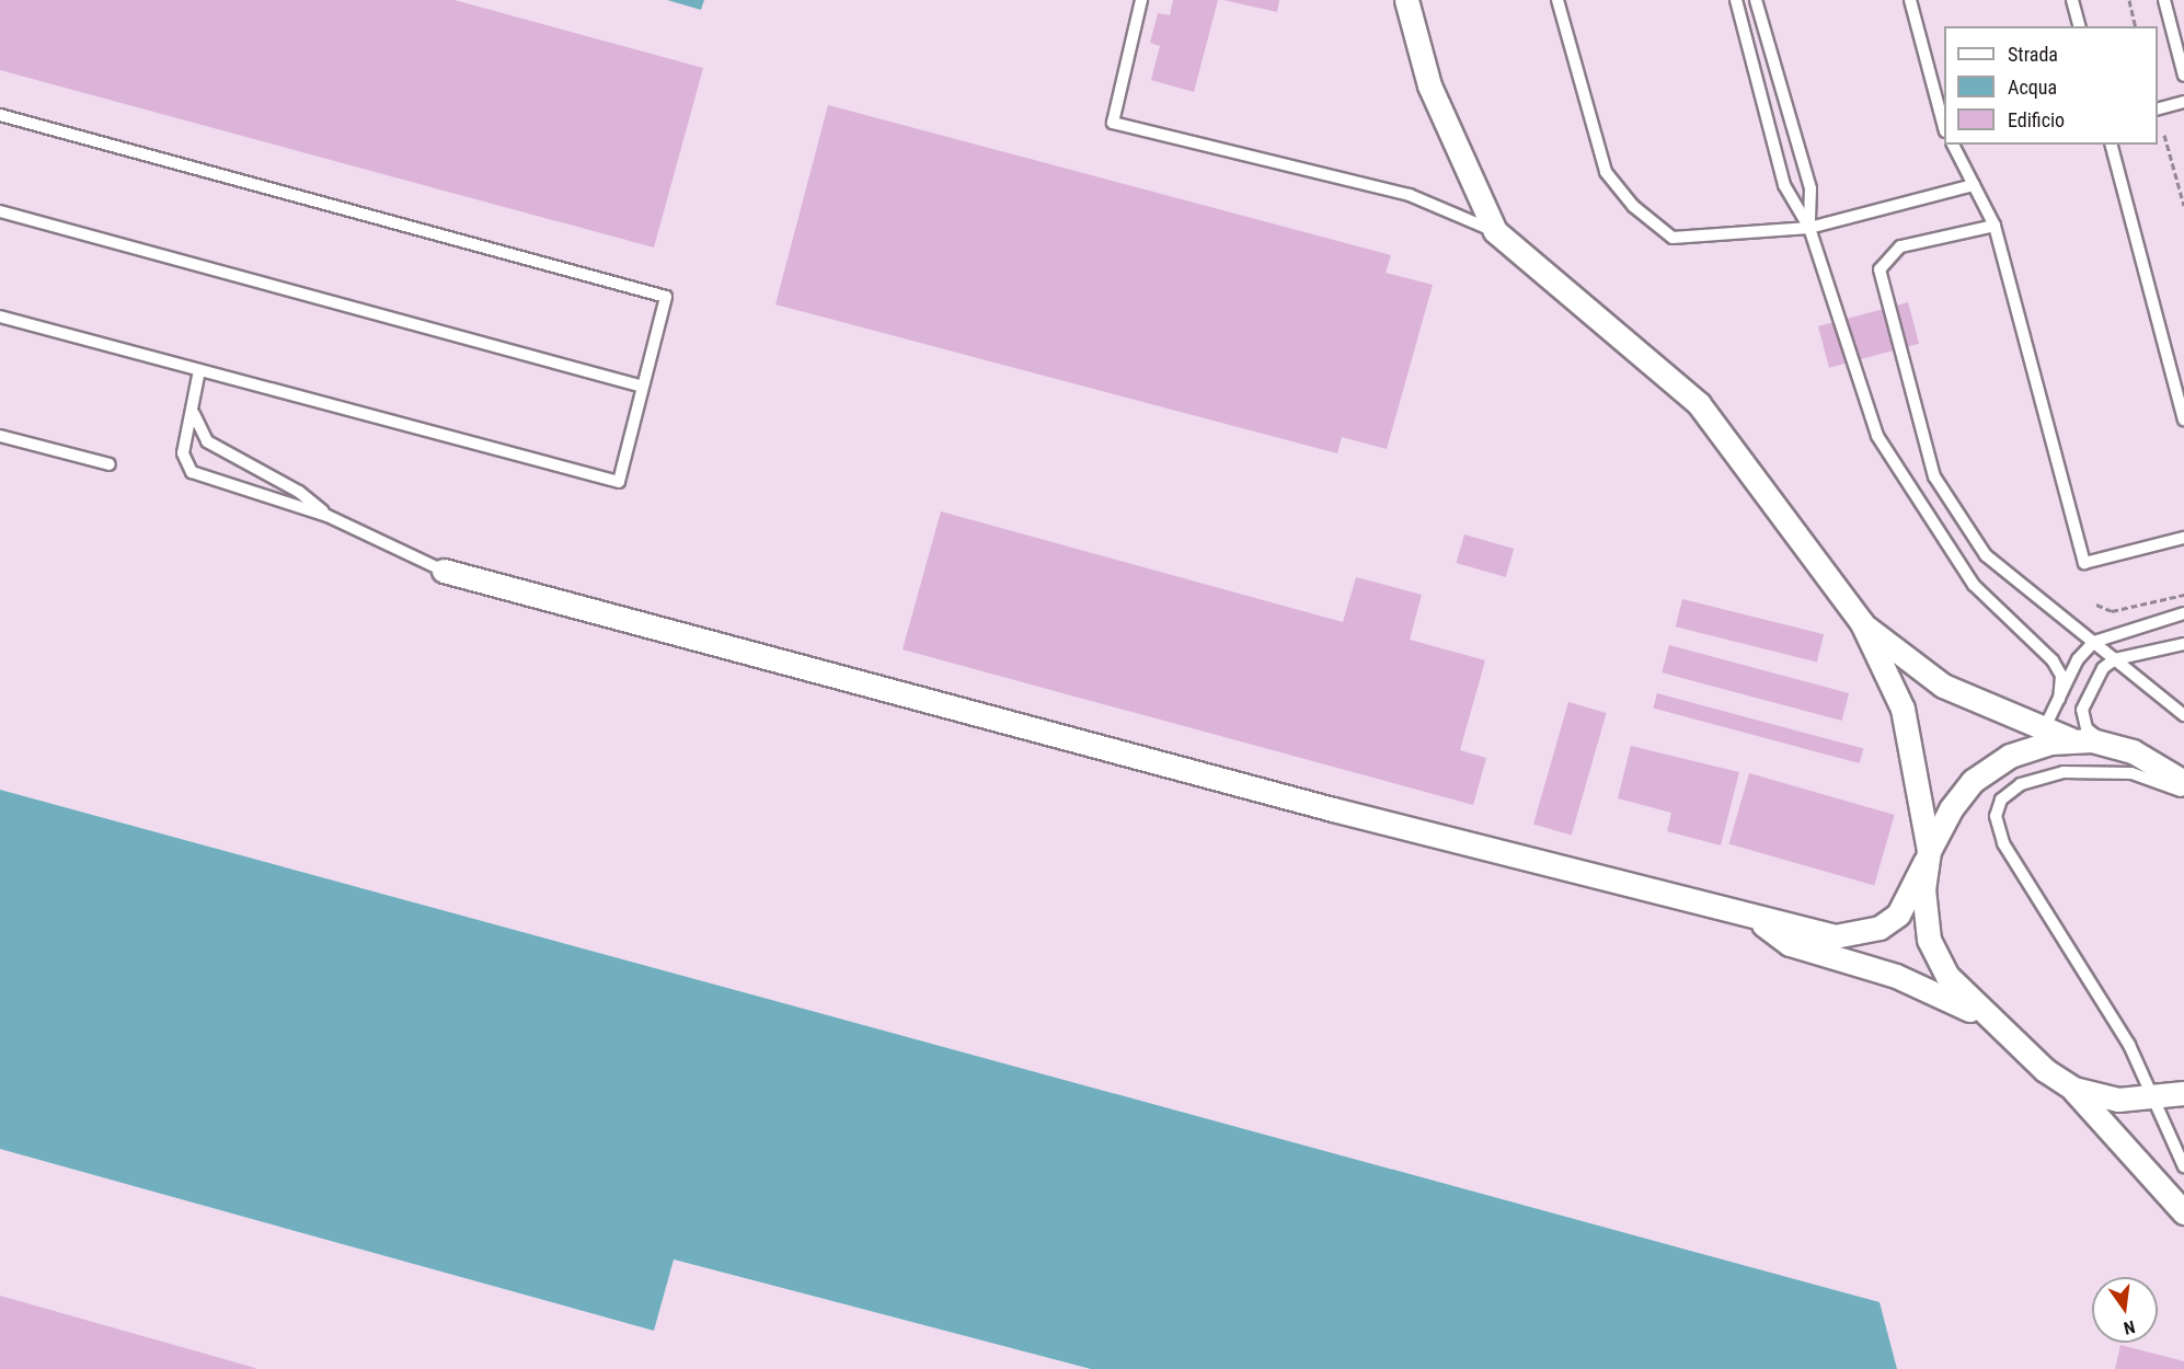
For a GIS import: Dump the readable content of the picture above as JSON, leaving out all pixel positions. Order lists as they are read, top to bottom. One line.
{"legend":["Strada","Acqua","Edificio"],"north":"bottom"}
